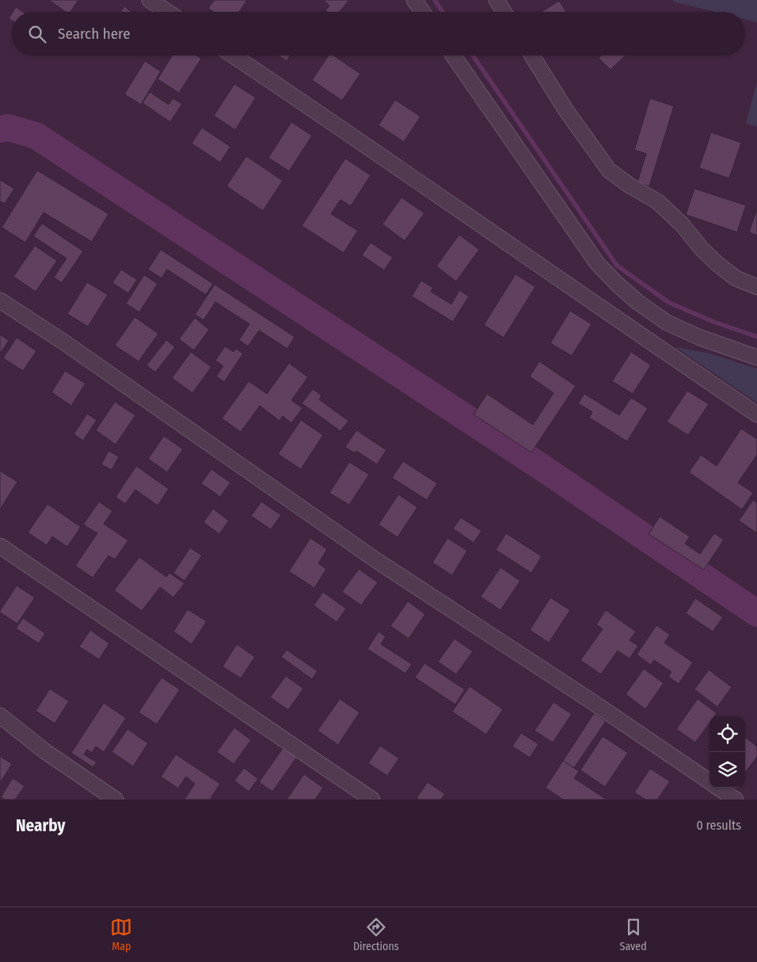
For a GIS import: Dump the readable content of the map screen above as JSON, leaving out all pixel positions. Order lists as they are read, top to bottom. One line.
{"page":{"search":"Search here","heading":["Nearby","0 results"],"nav":["Map","Directions","Saved"]}}
